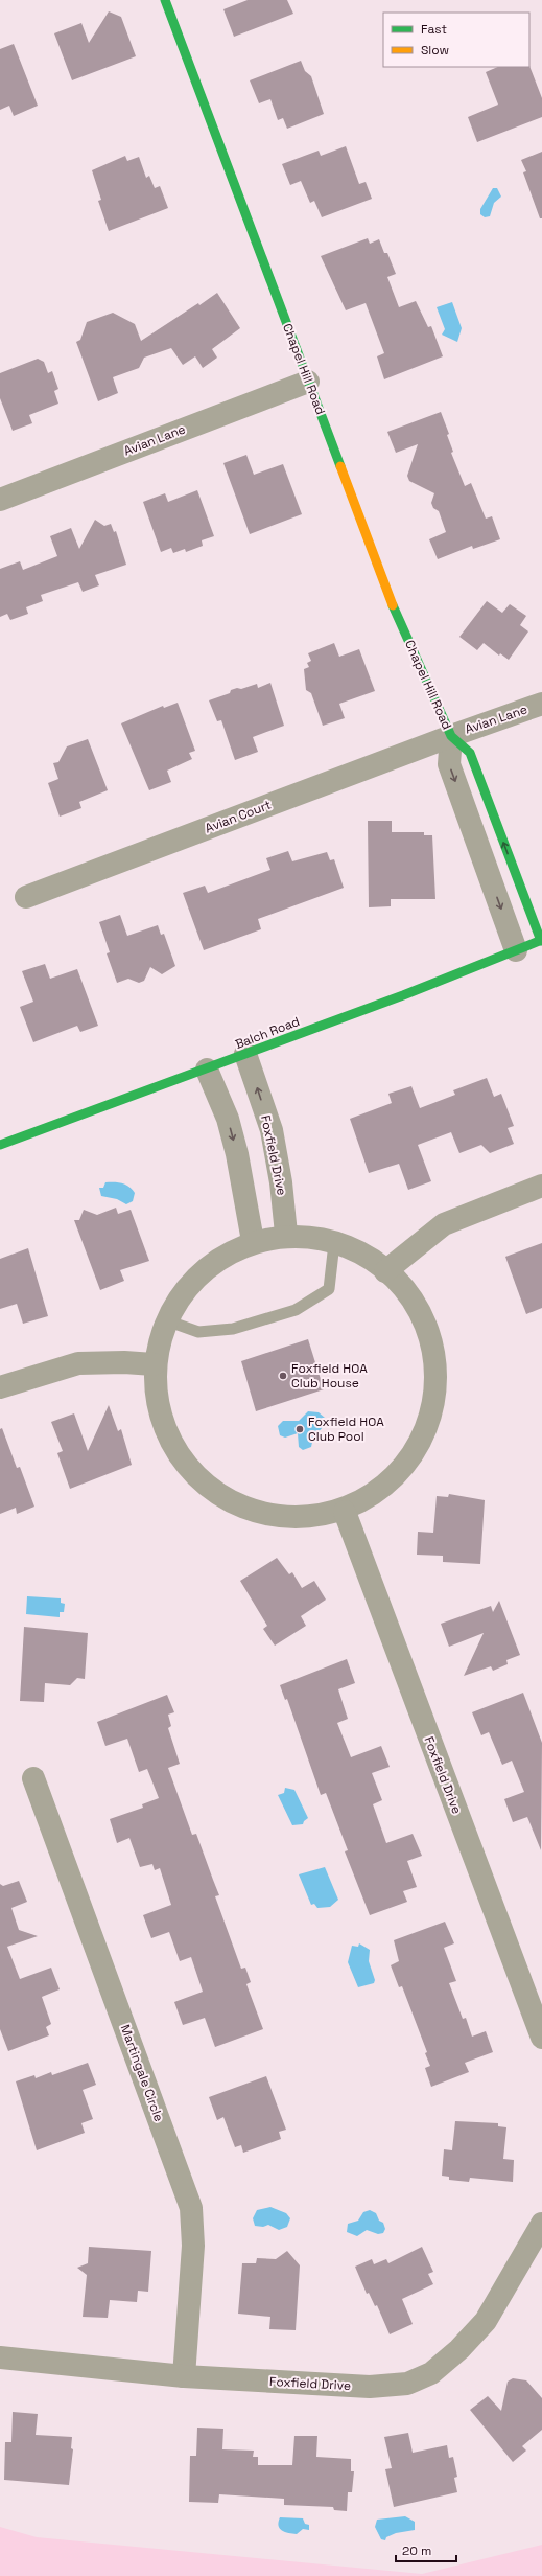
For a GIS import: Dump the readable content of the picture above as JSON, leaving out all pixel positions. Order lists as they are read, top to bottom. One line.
{"streets":{"street":["Chapel Hill Road","Avian Lane","Avian Court","Balch Road","Foxfield Drive","Martingale Circle"]},"crossings":[["Chapel Hill Road","Avian Lane"],["Chapel Hill Road","Avian Court"],["Chapel Hill Road","Balch Road"],["Avian Lane","Avian Court"],["Balch Road","Foxfield Drive"],["Foxfield Drive","Martingale Circle"]],"places":["Foxfield HOA Club House","Foxfield HOA Club Pool"],"legend":["Fast","Slow"],"scale_bar":"20 m"}
